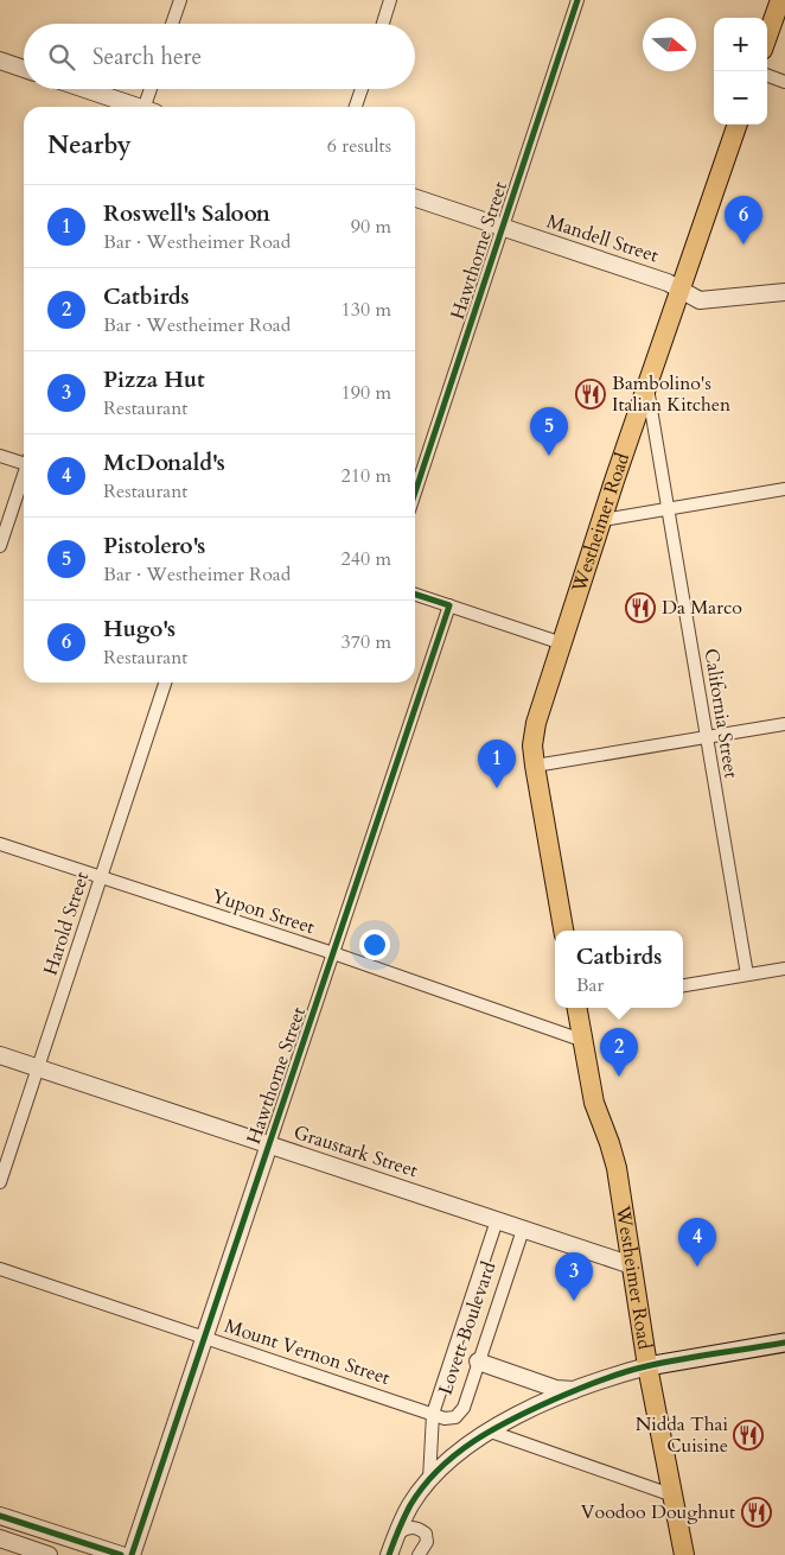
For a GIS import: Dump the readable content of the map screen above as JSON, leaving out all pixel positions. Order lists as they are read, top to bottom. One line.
{"streets":{"main road":["Westheimer Road"],"street":["Mandell Street","Hawthorne Street","California Street","Yupon Street","Harold Street","Graustark Street","Lovett Boulevard","Mount Vernon Street"]},"crossings":[["Mandell Street","Hawthorne Street"],["Mandell Street","Westheimer Road"],["Hawthorne Street","Yupon Street"],["Hawthorne Street","Graustark Street"],["Hawthorne Street","Mount Vernon Street"],["Westheimer Road","California Street"],["Westheimer Road","Yupon Street"],["Westheimer Road","Graustark Street"],["Yupon Street","Harold Street"],["Harold Street","Graustark Street"],["Graustark Street","Lovett Boulevard"],["Lovett Boulevard","Mount Vernon Street"]],"places":{"restaurant":["Bambolino's Italian Kitchen","Da Marco","Nidda Thai Cuisine","Voodoo Doughnut"]},"north":"right","page":{"map_buttons":["+","−"],"search":"Search here","heading":["Nearby","6 results"],"list":[{"mark":"1","name":"Roswell's Saloon","note":"Bar · Westheimer Road","value":"90 m"},{"mark":"2","name":"Catbirds","note":"Bar · Westheimer Road","value":"130 m"},{"mark":"3","name":"Pizza Hut","note":"Restaurant","value":"190 m"},{"mark":"4","name":"McDonald's","note":"Restaurant","value":"210 m"},{"mark":"5","name":"Pistolero's","note":"Bar · Westheimer Road","value":"240 m"},{"mark":"6","name":"Hugo's","note":"Restaurant","value":"370 m"}],"pins":["6","5","1","2","4","3"],"popup":["Catbirds","Bar"]}}
